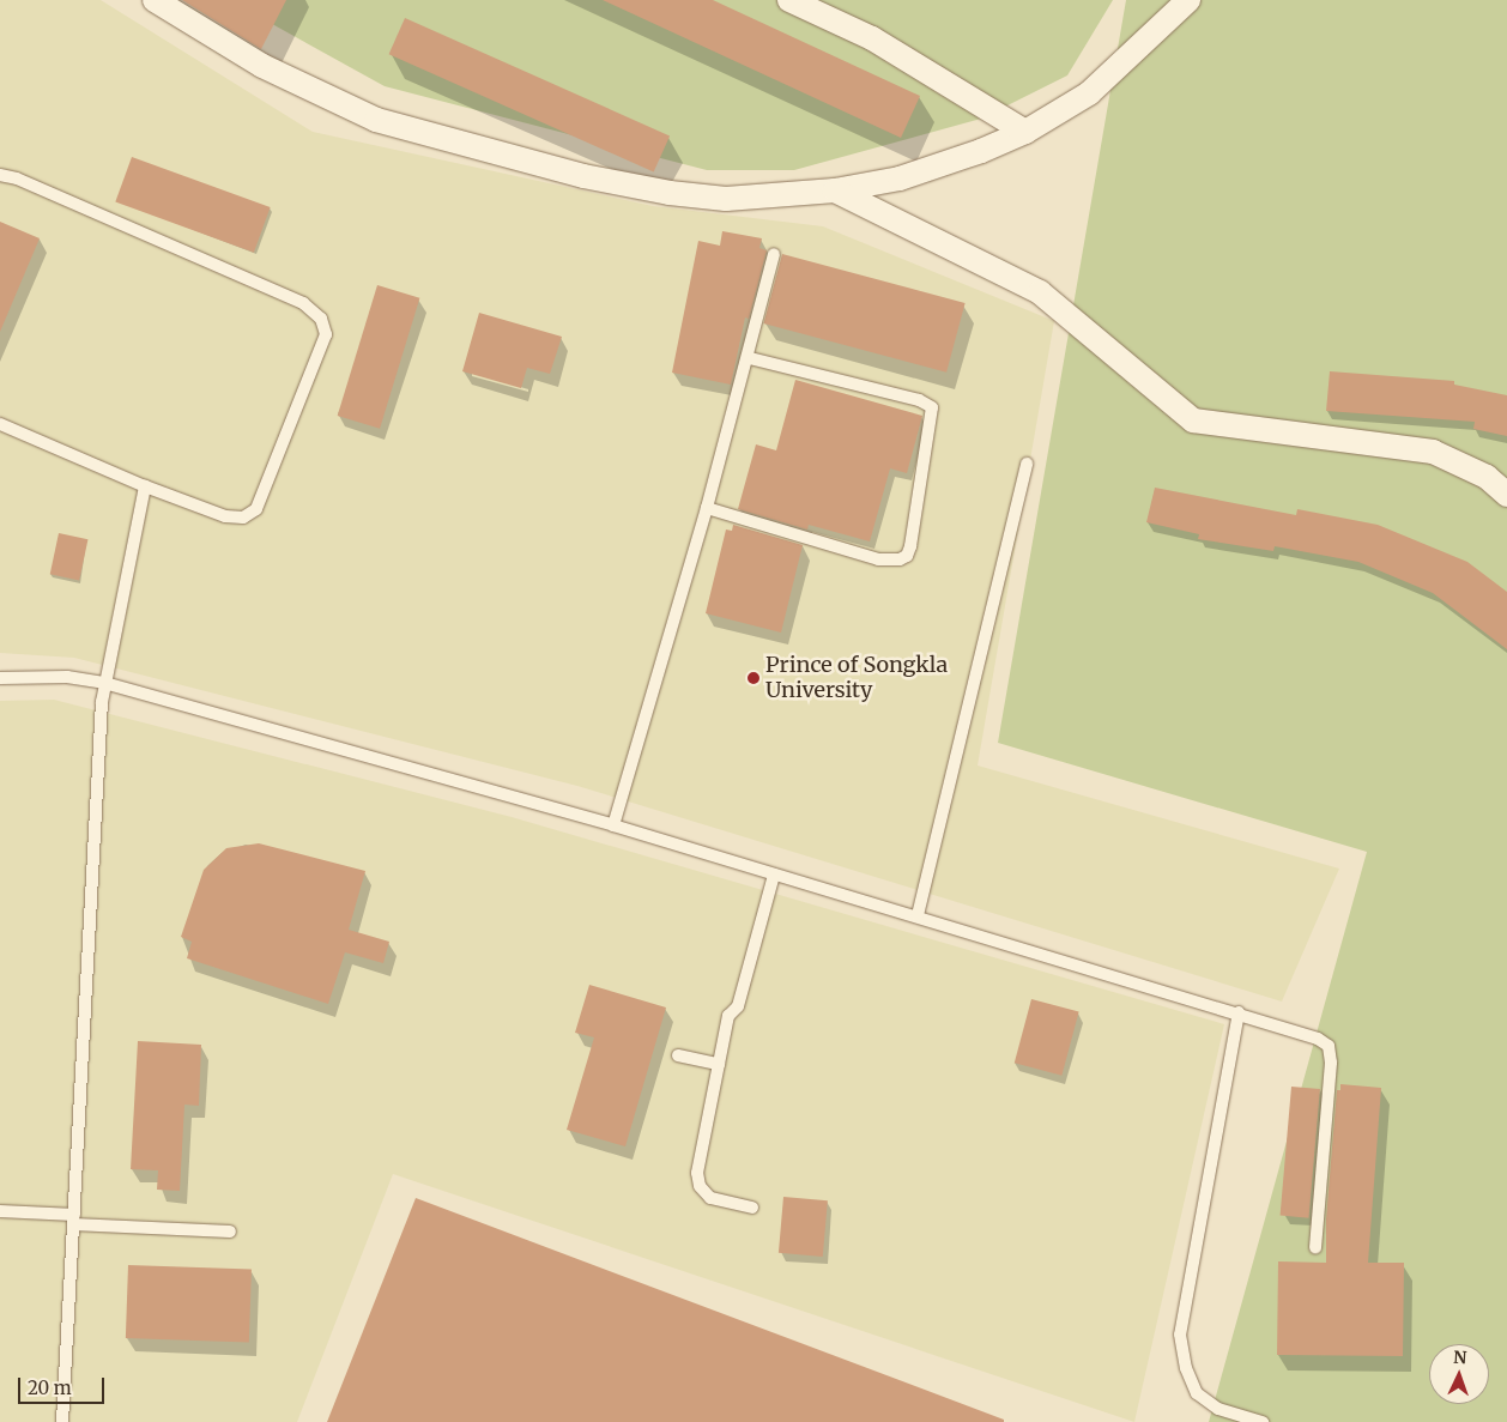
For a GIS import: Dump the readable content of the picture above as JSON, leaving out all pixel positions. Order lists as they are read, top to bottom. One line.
{"places":["Prince of Songkla University"],"scale_bar":"20 m","north":"top"}
